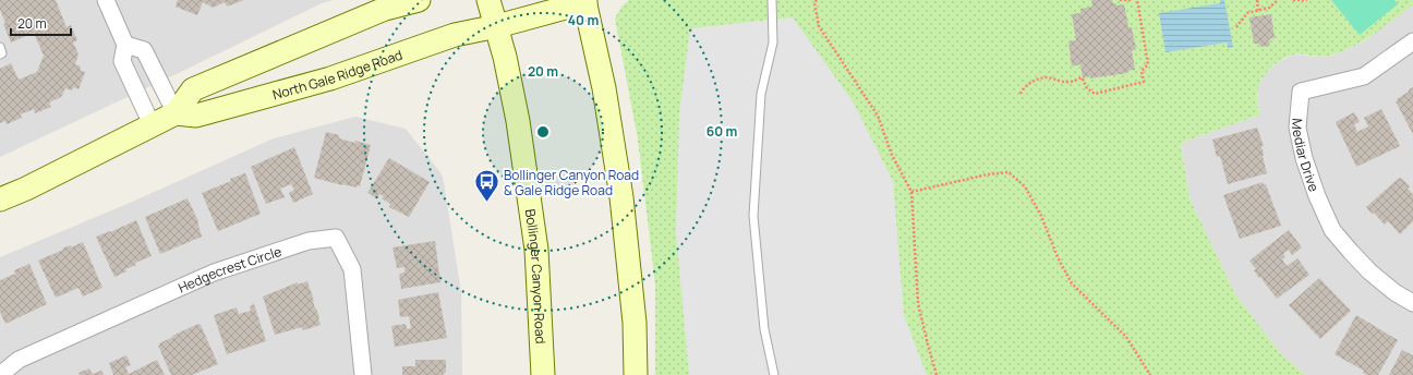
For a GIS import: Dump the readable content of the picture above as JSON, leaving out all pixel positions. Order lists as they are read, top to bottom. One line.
{"streets":{"street":["North Gale Ridge Road","Mediar Drive","Hedgecrest Circle","Bollinger Canyon Road"]},"crossings":[["North Gale Ridge Road","Bollinger Canyon Road"]],"places":{"bus stop":["Bollinger Canyon Road & Gale Ridge Road"]},"scale_bar":"20 m","rings":["40 m","20 m","60 m"]}
